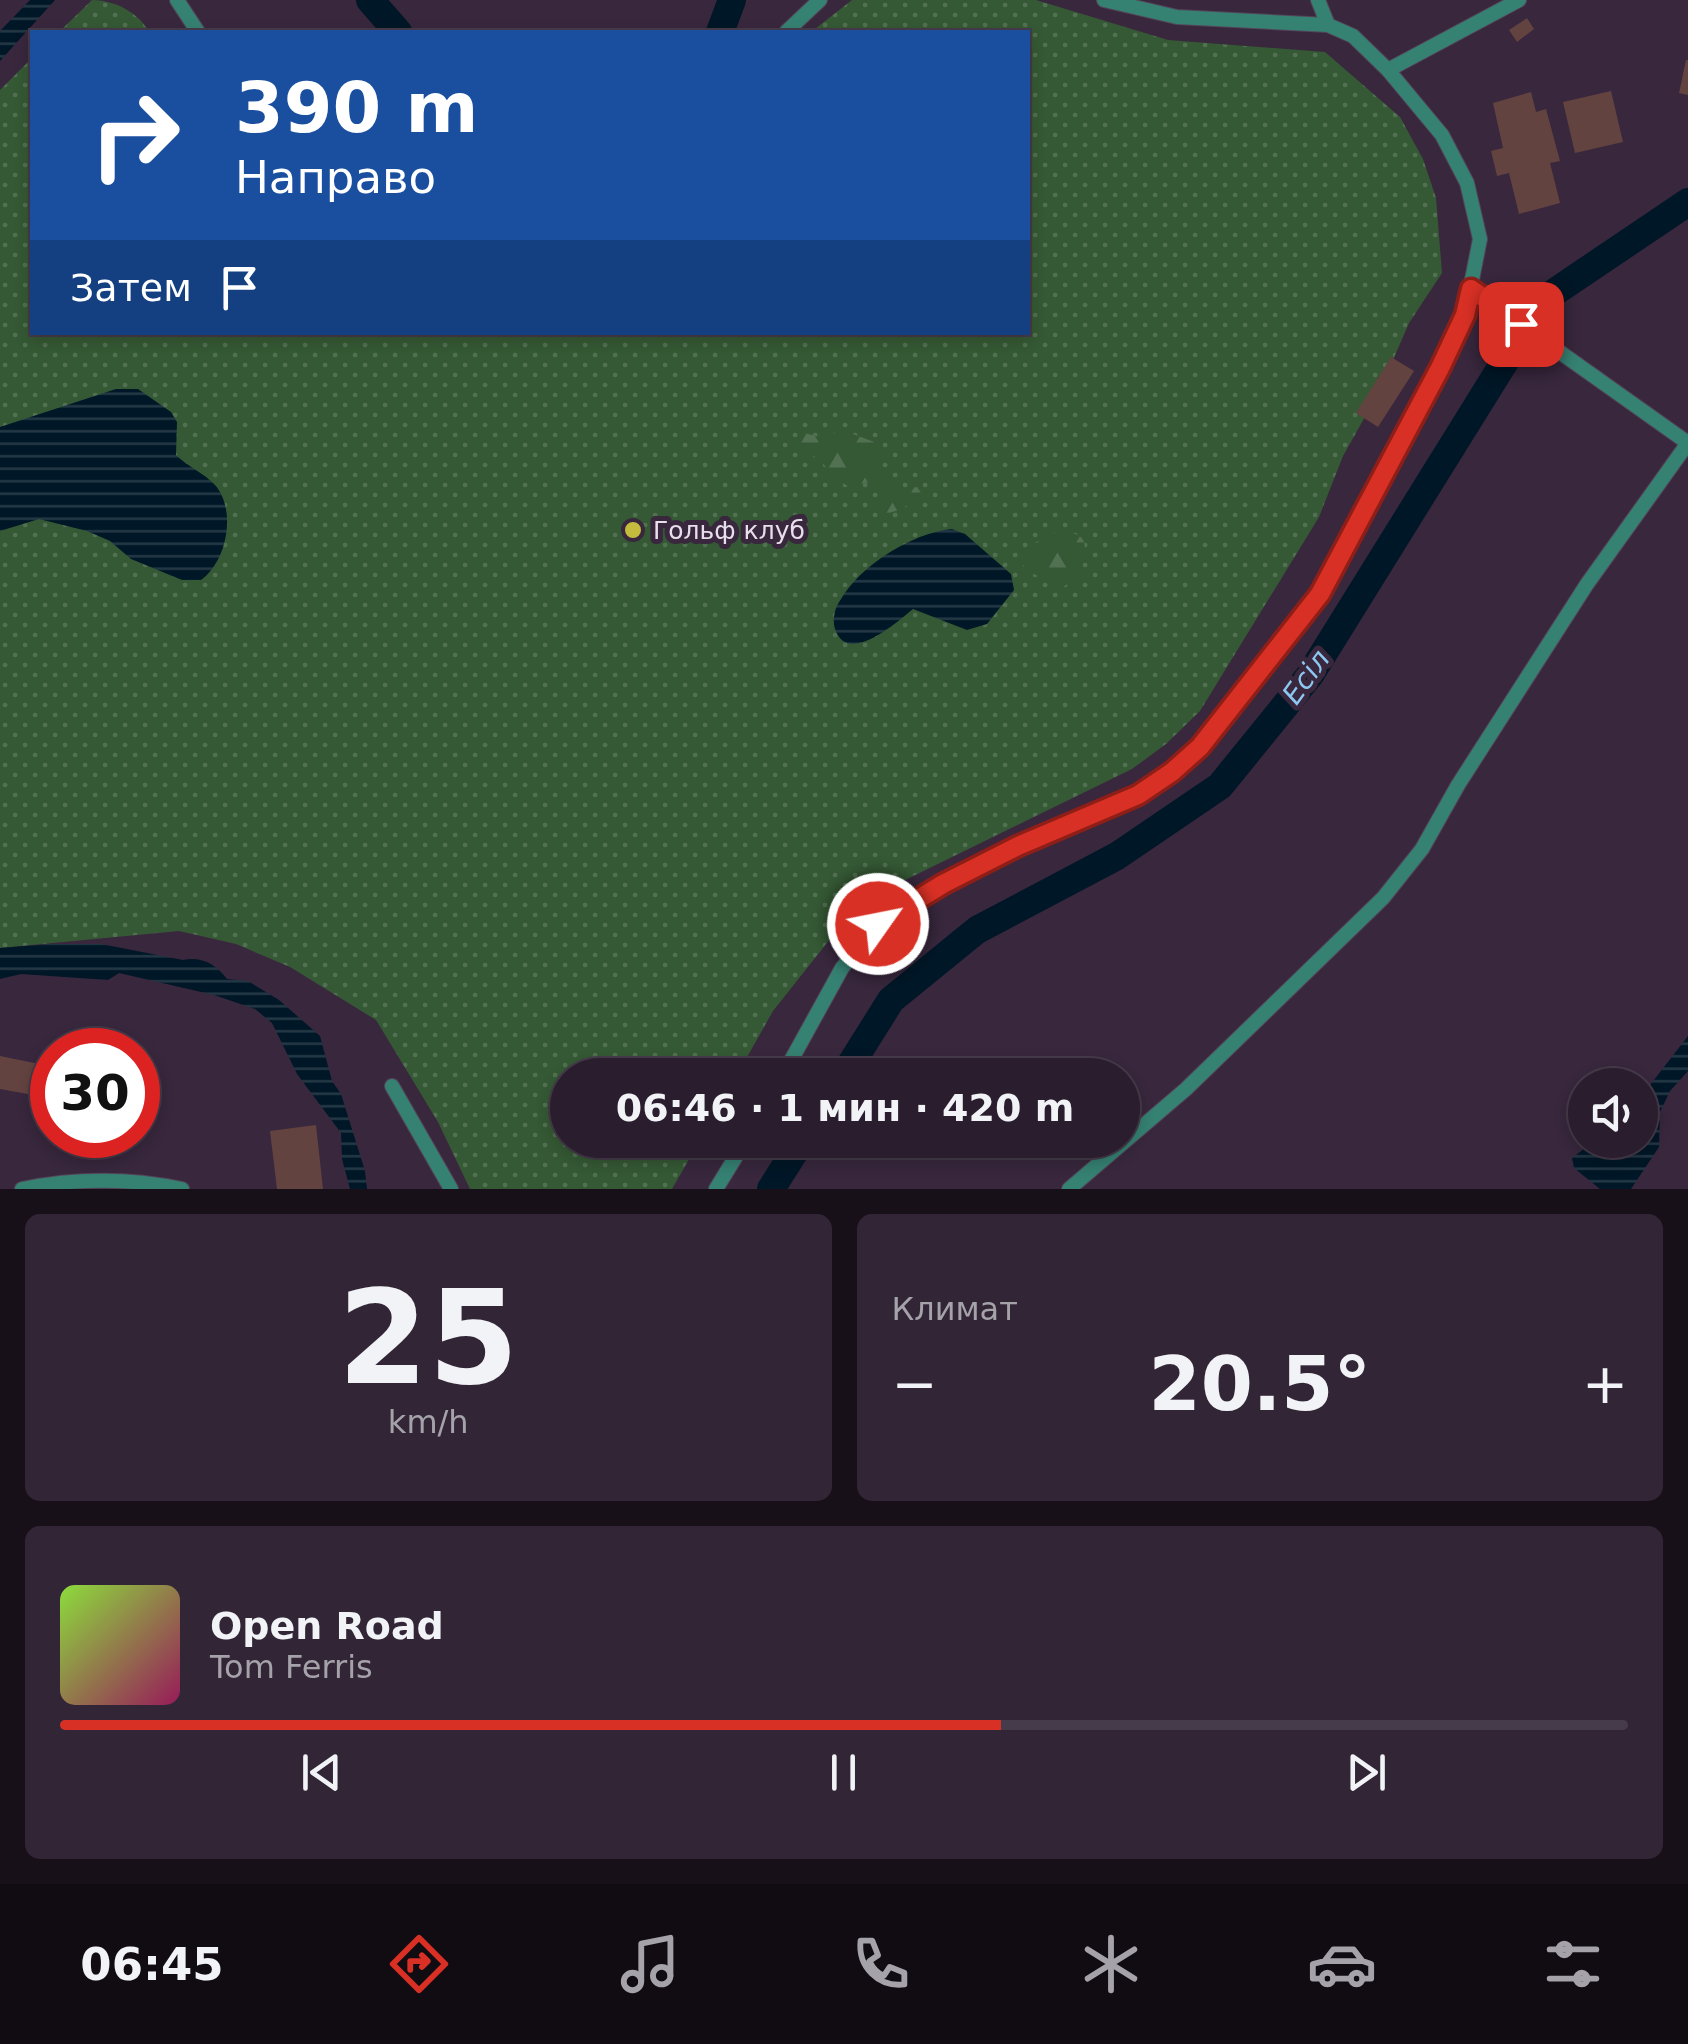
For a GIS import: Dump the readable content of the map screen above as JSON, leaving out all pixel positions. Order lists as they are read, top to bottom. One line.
{"water":["Есіл"],"places":["Гольф клуб"],"page":{"turn":["390 m","Направо"],"then":"Затем","limit":"30","trip":"06:46 · 1 мин · 420 m","tile":[["25","km/h"],"Климат"],"heat":["−","20.5°","+"],"song":["Open Road","Tom Ferris"],"tabs":"06:45"}}
